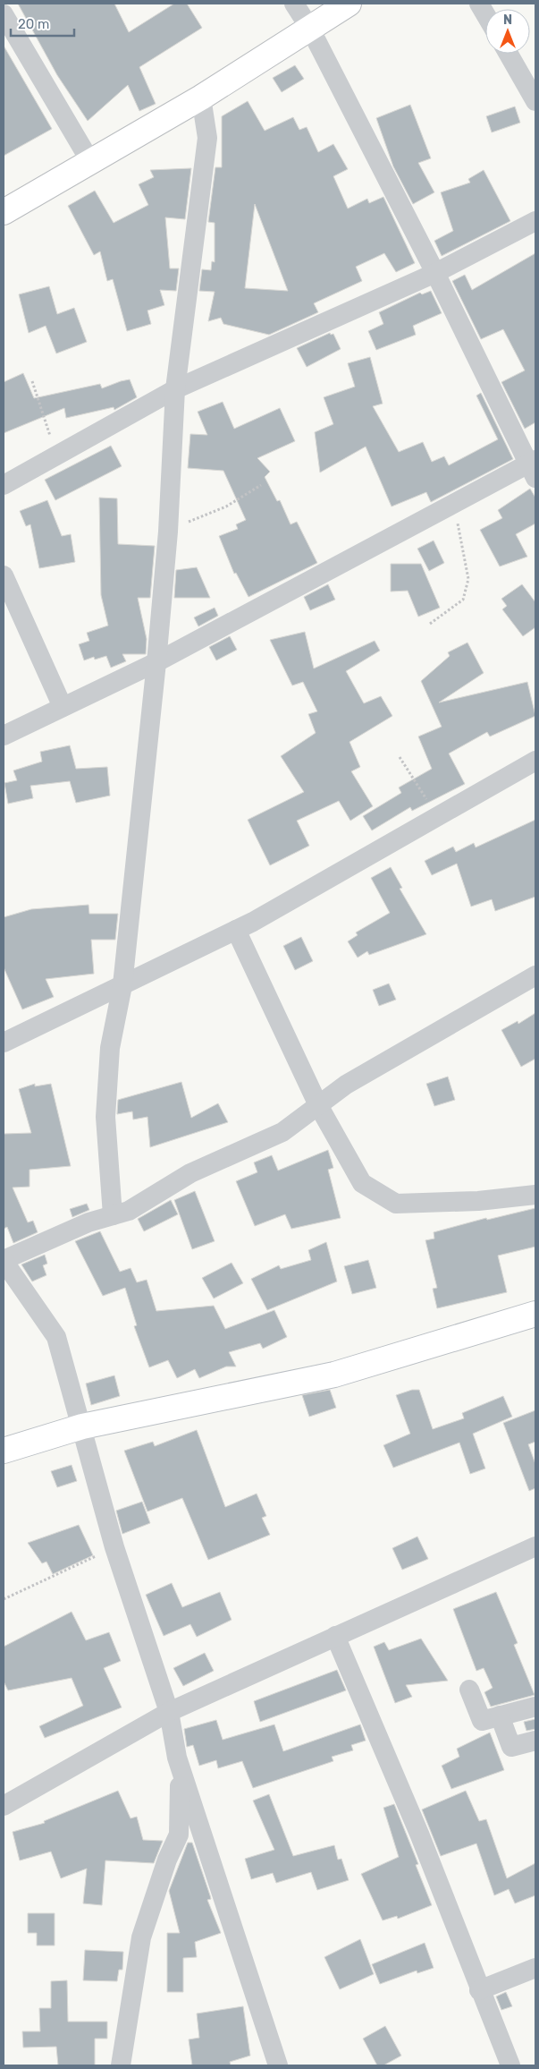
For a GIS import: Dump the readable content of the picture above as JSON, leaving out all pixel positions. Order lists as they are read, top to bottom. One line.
{"scale_bar":"20 m","north":"top"}
